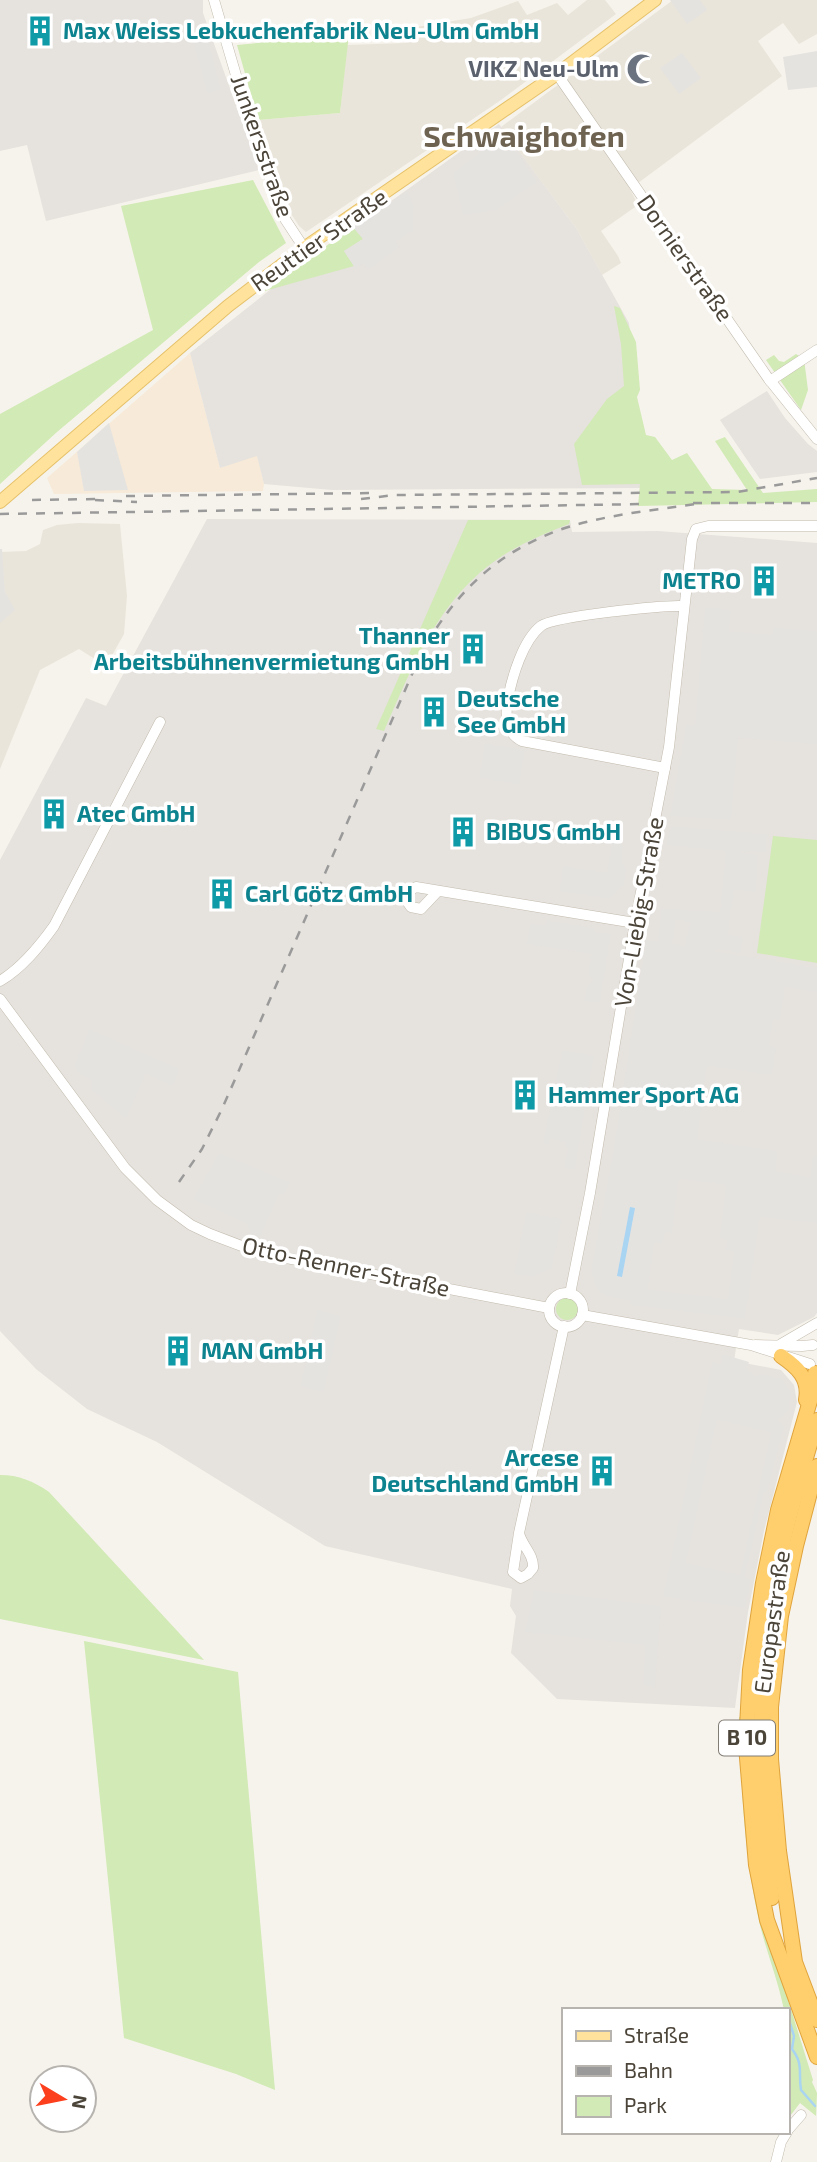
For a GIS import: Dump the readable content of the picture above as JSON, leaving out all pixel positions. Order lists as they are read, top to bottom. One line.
{"streets":{"highway":["Europastraße","B 10"],"main road":["Reuttier Straße"],"street":["Junkersstraße","Dornierstraße","Von-Liebig-Straße","Otto-Renner-Straße"]},"crossings":[["Junkersstraße","Reuttier Straße"],["Reuttier Straße","Dornierstraße"],["Von-Liebig-Straße","Otto-Renner-Straße"],["Europastraße","B 10"]],"districts":["Schwaighofen"],"places":{"building":["Max Weiss Lebkuchenfabrik Neu-Ulm GmbH","METRO","Thanner Arbeitsbühnenvermietung GmbH","Deutsche See GmbH","Atec GmbH","BIBUS GmbH","Carl Götz GmbH","Hammer Sport AG","MAN GmbH","Arcese Deutschland GmbH"],"mosque":["VIKZ Neu-Ulm"]},"legend":["Straße","Bahn","Park"],"north":"right"}
